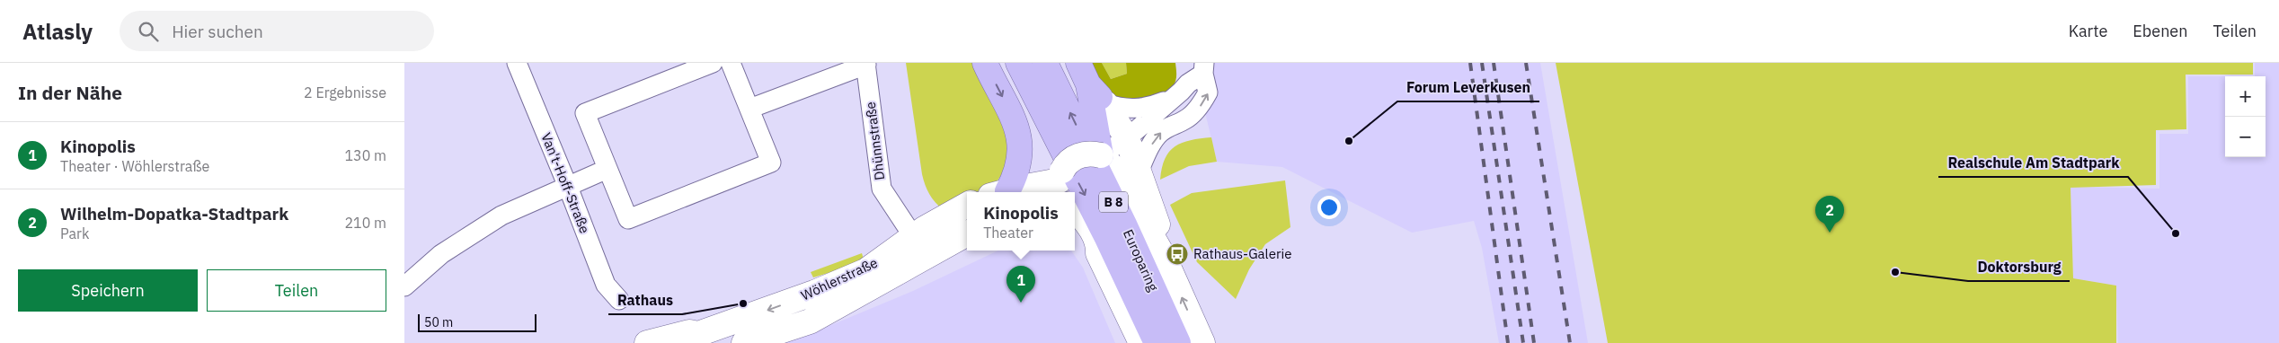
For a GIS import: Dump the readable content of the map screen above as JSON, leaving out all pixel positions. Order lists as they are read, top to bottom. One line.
{"streets":{"highway":["B 8","Europaring"],"main road":["Wöhlerstraße"],"street":["Dhünnstraße","Van't-Hoff-Straße"]},"crossings":[["Dhünnstraße","Wöhlerstraße"]],"places":{"other":["Forum Leverkusen","Realschule Am Stadtpark","Doktorsburg","Rathaus"],"bus stop":["Rathaus-Galerie"]},"scale_bar":"50 m","page":{"header":"Atlasly","search":"Hier suchen","nav":["Karte","Ebenen","Teilen"],"heading":["In der Nähe","2 Ergebnisse"],"map_buttons":["+","−"],"list":[{"mark":"1","name":"Kinopolis","note":"Theater · Wöhlerstraße","value":"130 m"},{"mark":"2","name":"Wilhelm-Dopatka-Stadtpark","note":"Park","value":"210 m"}],"popup":["Kinopolis","Theater"],"pins":["2","1"],"buttons":["Speichern","Teilen"],"scale":"50 m"}}
